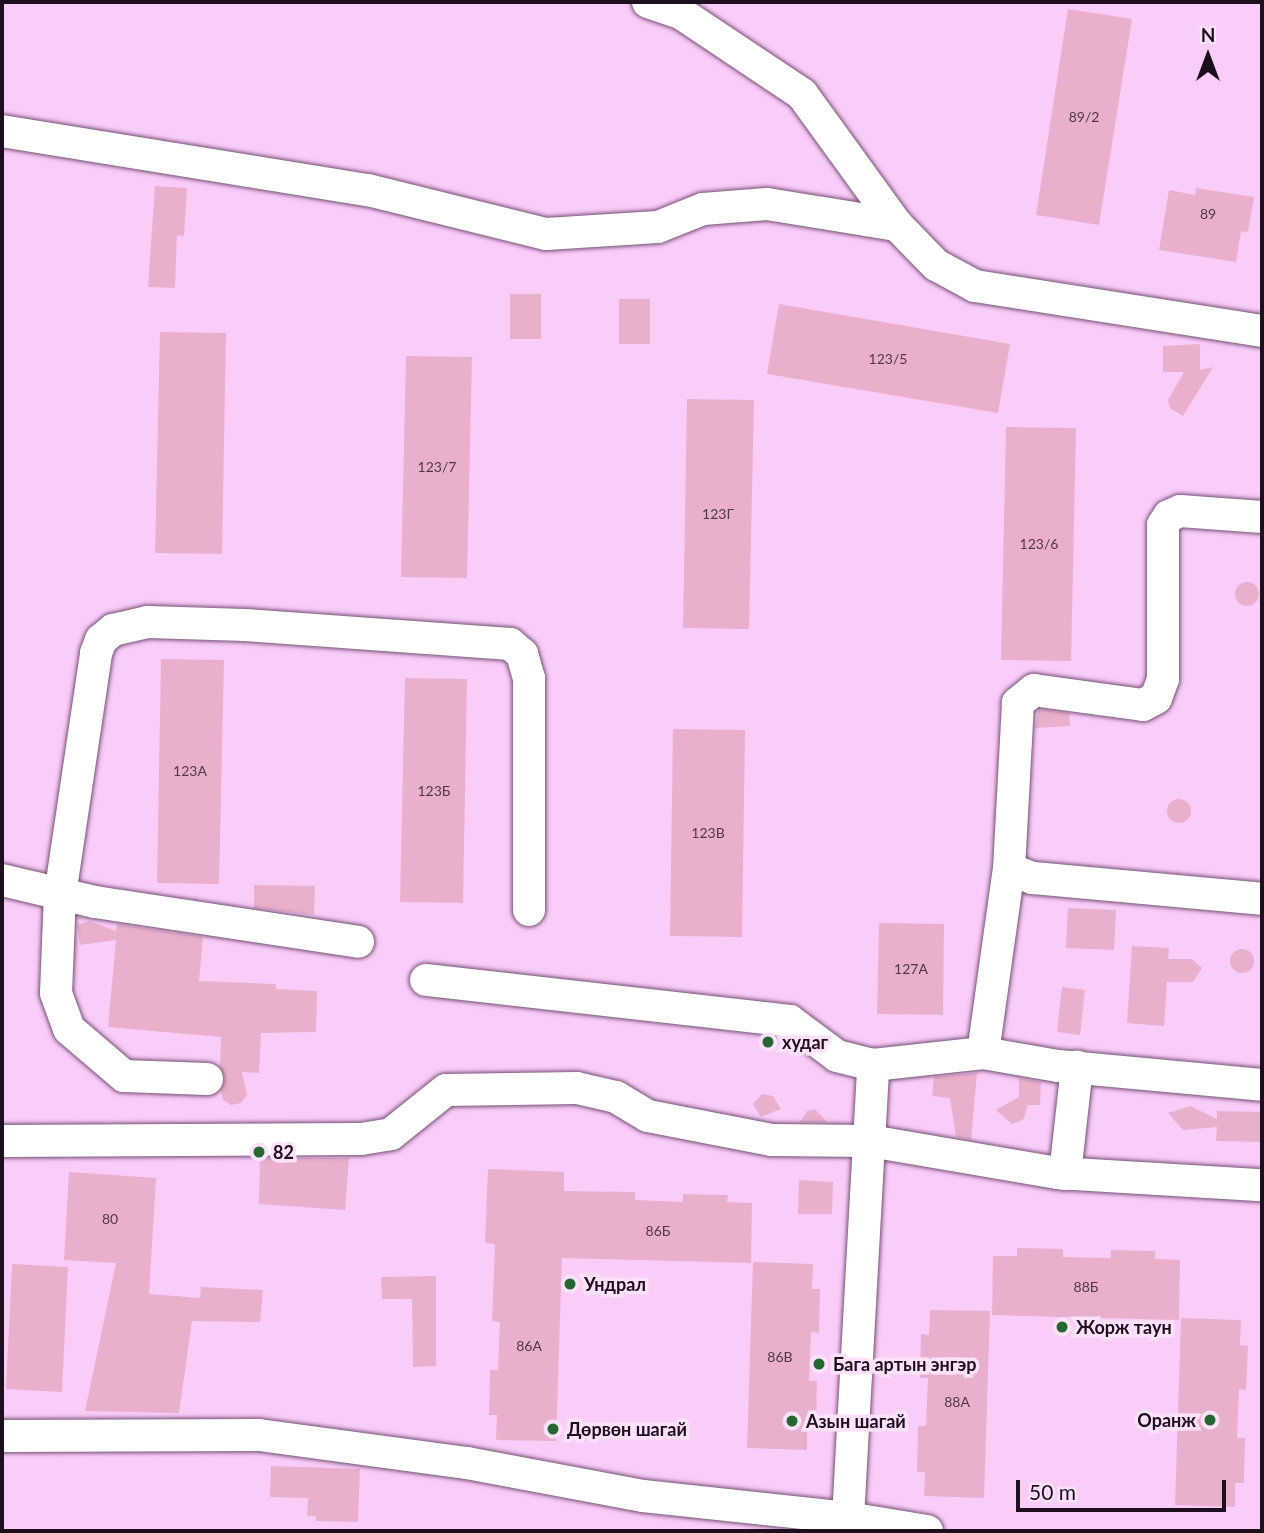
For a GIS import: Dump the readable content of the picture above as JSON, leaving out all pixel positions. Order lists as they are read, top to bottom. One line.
{"places":["худаг","82","Ундрал","Жорж таун","Бага артын энгэр","Оранж","Азын шагай","Дөрвөн шагай"],"house_numbers":["89/2","89","123/5","123/7","123Г","123/6","123А","123Б","123В","127А","80","86Б","88Б","86А","86В","88А"],"scale_bar":"50 m","north":"top"}
